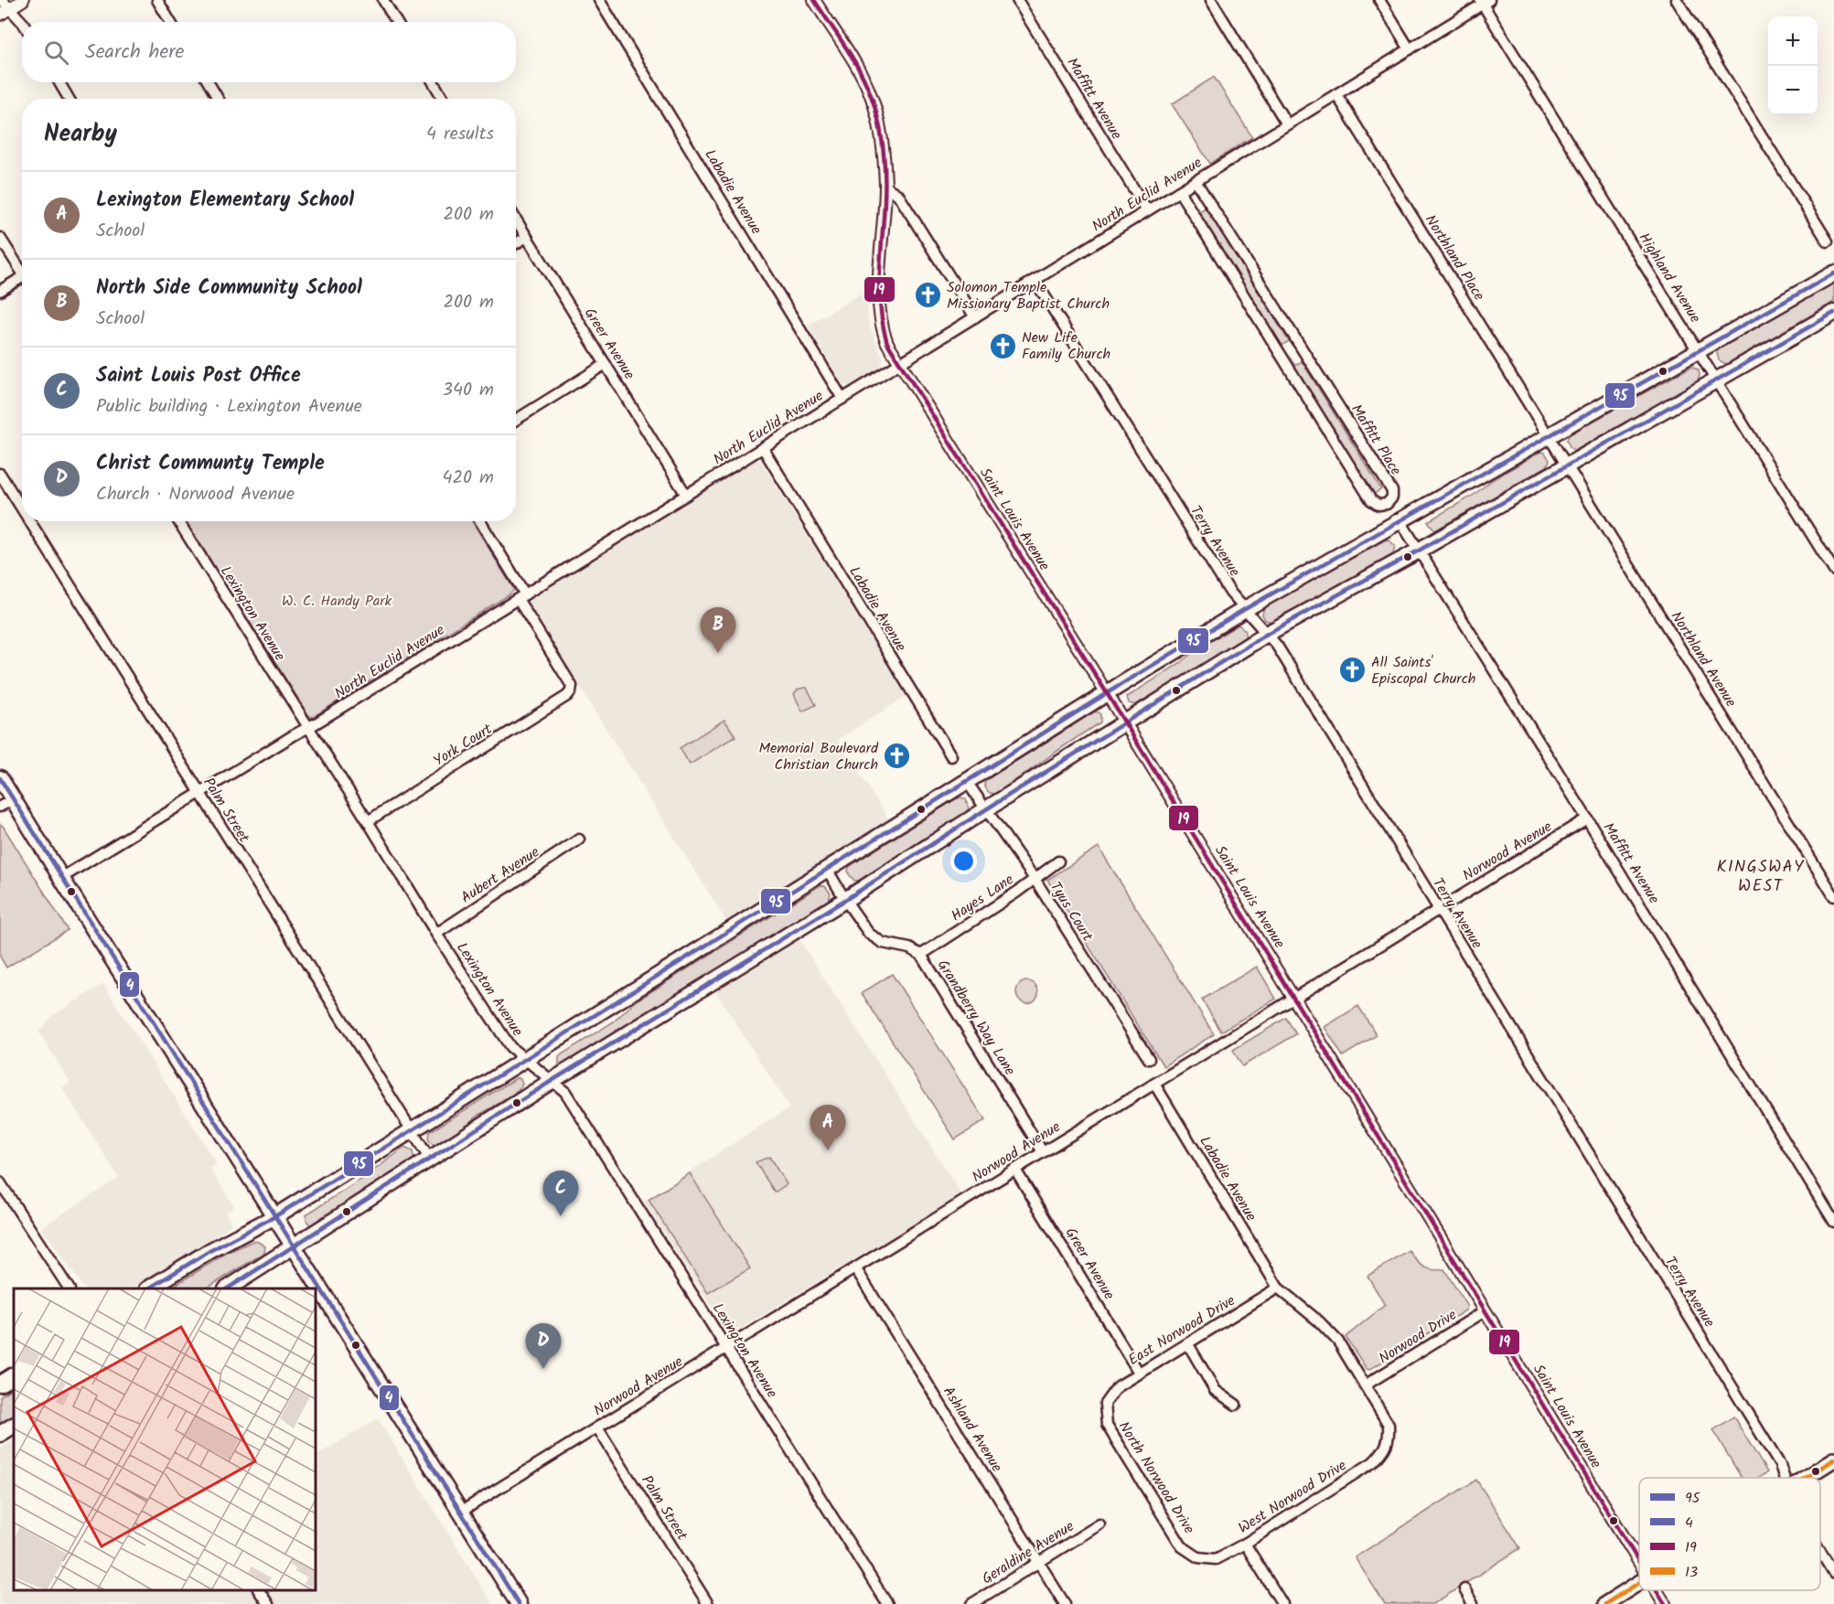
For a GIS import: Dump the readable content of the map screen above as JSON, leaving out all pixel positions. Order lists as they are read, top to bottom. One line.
{"streets":{"street":["Maffitt Avenue","Labadie Avenue","North Euclid Avenue","Northland Place","Highland Avenue","Greer Avenue","Maffitt Place","Saint Louis Avenue","Terry Avenue","Lexington Avenue","Northland Avenue","York Court","Palm Street","Norwood Avenue","Aubert Avenue","Hayes Lane","Tyus Court","Grandberry Way Lane","East Norwood Drive","Norwood Drive","Ashland Avenue","North Norwood Drive","West Norwood Drive","Geraldine Avenue"]},"crossings":[["Maffitt Avenue","North Euclid Avenue"],["Maffitt Avenue","Norwood Avenue"],["Labadie Avenue","North Euclid Avenue"],["Labadie Avenue","Norwood Avenue"],["Labadie Avenue","East Norwood Drive"],["Labadie Avenue","Norwood Drive"],["Labadie Avenue","West Norwood Drive"],["North Euclid Avenue","Northland Place"],["North Euclid Avenue","Highland Avenue"],["North Euclid Avenue","Greer Avenue"],["North Euclid Avenue","Maffitt Place"],["North Euclid Avenue","Saint Louis Avenue"],["North Euclid Avenue","Terry Avenue"],["North Euclid Avenue","Lexington Avenue"],["North Euclid Avenue","York Court"],["North Euclid Avenue","Palm Street"],["Northland Place","Northland Avenue"],["Greer Avenue","Norwood Avenue"],["Greer Avenue","East Norwood Drive"],["Saint Louis Avenue","Norwood Avenue"],["Saint Louis Avenue","Norwood Drive"],["Terry Avenue","Norwood Avenue"],["Lexington Avenue","York Court"],["Lexington Avenue","Norwood Avenue"],["Lexington Avenue","Aubert Avenue"],["Palm Street","Norwood Avenue"],["Norwood Avenue","Grandberry Way Lane"],["Norwood Avenue","Ashland Avenue"],["Hayes Lane","Tyus Court"],["Hayes Lane","Grandberry Way Lane"],["East Norwood Drive","North Norwood Drive"],["Ashland Avenue","Geraldine Avenue"],["North Norwood Drive","West Norwood Drive"]],"districts":["KINGSWAY WEST"],"parks":["W. C. Handy Park"],"places":{"church":["Solomon Temple Missionary Baptist Church","New Life Family Church","All Saints' Episcopal Church","Memorial Boulevard Christian Church"]},"lines":["transit line 19","transit line 95","transit line 4","transit line 13"],"legend":["95","4","19","13"],"page":{"map_buttons":["+","−"],"search":"Search here","heading":["Nearby","4 results"],"list":[{"mark":"A","name":"Lexington Elementary School","note":"School","value":"200 m"},{"mark":"B","name":"North Side Community School","note":"School","value":"200 m"},{"mark":"C","name":"Saint Louis Post Office","note":"Public building · Lexington Avenue","value":"340 m"},{"mark":"D","name":"Christ Communty Temple","note":"Church · Norwood Avenue","value":"420 m"}],"pins":["B","A","C","D"]}}
